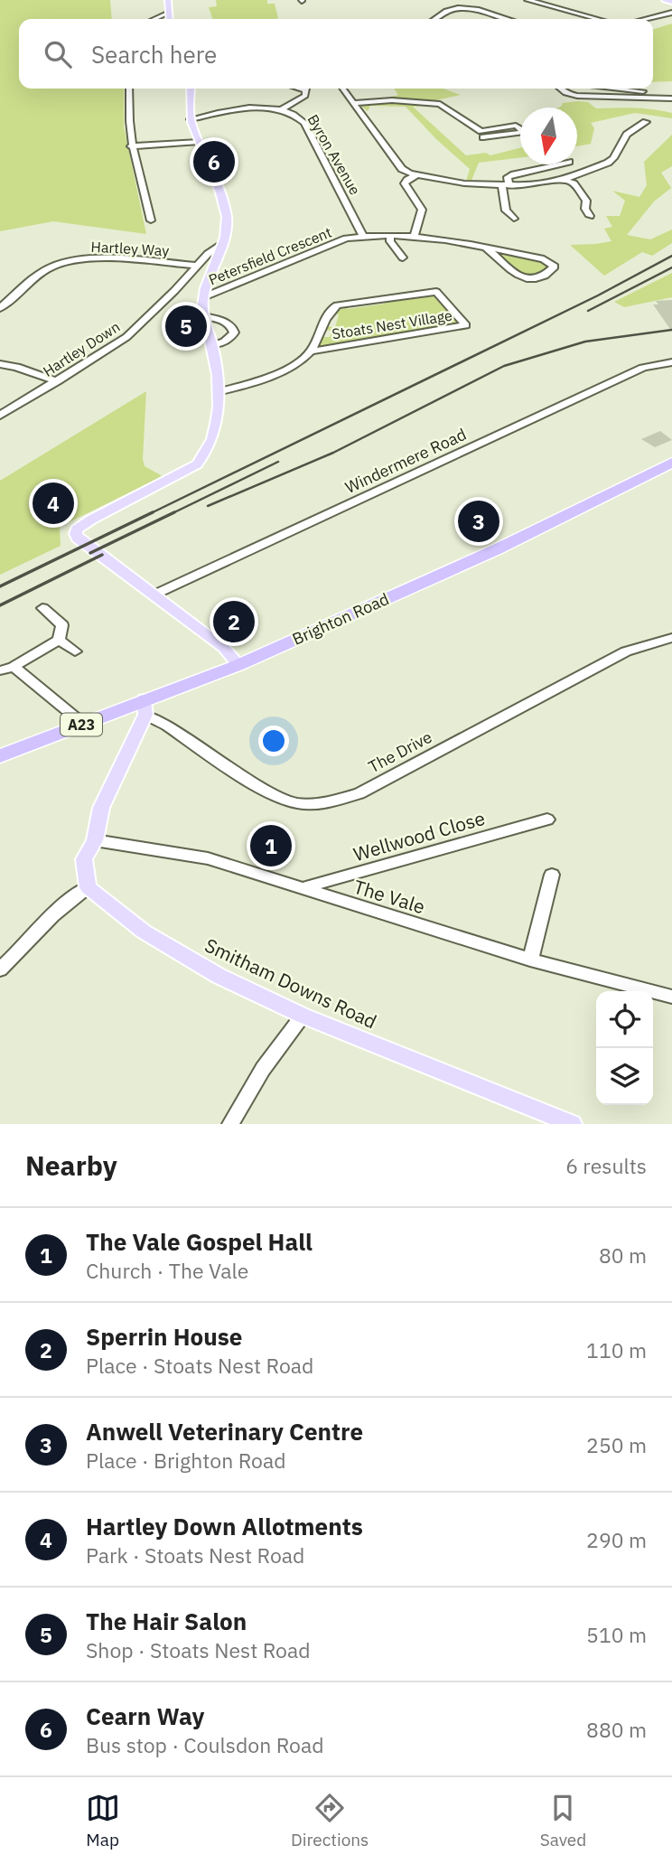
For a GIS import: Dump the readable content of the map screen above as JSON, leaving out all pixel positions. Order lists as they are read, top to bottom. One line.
{"streets":{"highway":["Brighton Road","A23"],"main road":["Smitham Downs Road"],"street":["Byron Avenue","Hartley Way","Petersfield Crescent","Stoats Nest Village","Hartley Down","Windermere Road","The Drive","Wellwood Close","The Vale"]},"crossings":[["Hartley Way","Hartley Down"],["Brighton Road","The Drive"],["Wellwood Close","The Vale"]],"north":"bottom","page":{"search":"Search here","pins":["6","5","4","3","2","1"],"heading":["Nearby","6 results"],"list":[{"mark":"1","name":"The Vale Gospel Hall","note":"Church · The Vale","value":"80 m"},{"mark":"2","name":"Sperrin House","note":"Place · Stoats Nest Road","value":"110 m"},{"mark":"3","name":"Anwell Veterinary Centre","note":"Place · Brighton Road","value":"250 m"},{"mark":"4","name":"Hartley Down Allotments","note":"Park · Stoats Nest Road","value":"290 m"},{"mark":"5","name":"The Hair Salon","note":"Shop · Stoats Nest Road","value":"510 m"},{"mark":"6","name":"Cearn Way","note":"Bus stop · Coulsdon Road","value":"880 m"}],"nav":["Map","Directions","Saved"]}}
